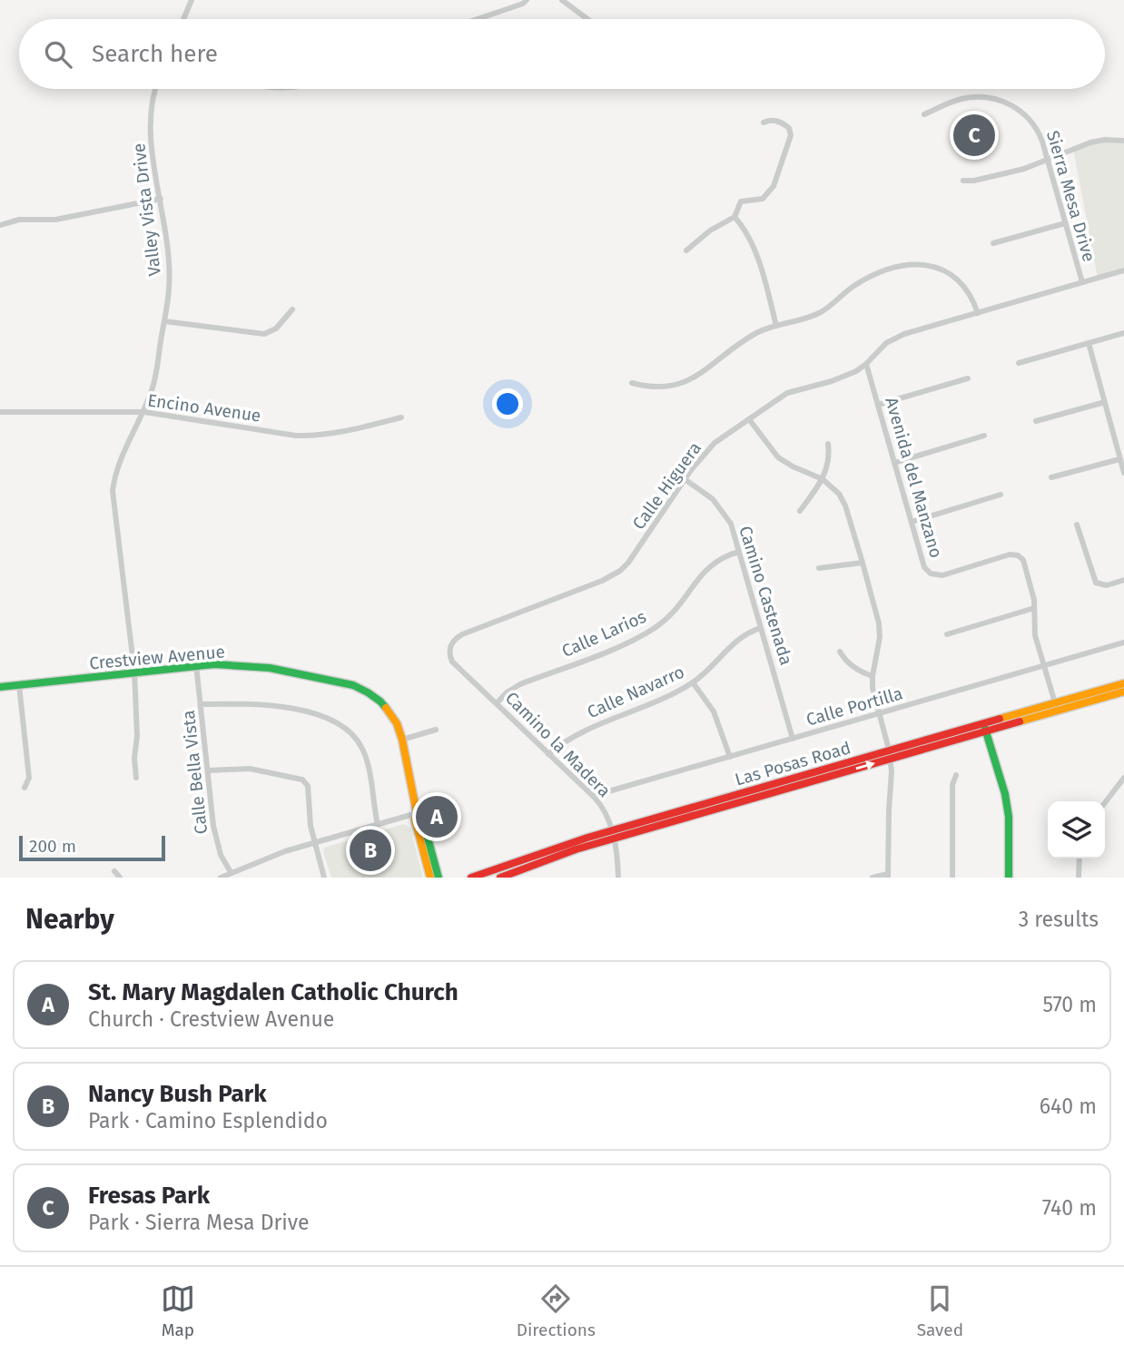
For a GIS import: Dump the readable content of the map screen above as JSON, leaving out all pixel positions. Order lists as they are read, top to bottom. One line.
{"streets":{"main road":["Crestview Avenue","Las Posas Road"],"street":["Sierra Mesa Drive","Valley Vista Drive","Encino Avenue","Avenida del Manzano","Calle Higuera","Camino Castenada","Calle Larios","Calle Navarro","Calle Portilla","Camino la Madera","Calle Bella Vista"]},"crossings":[["Sierra Mesa Drive","Calle Higuera"],["Valley Vista Drive","Encino Avenue"],["Valley Vista Drive","Crestview Avenue"],["Avenida del Manzano","Calle Higuera"],["Avenida del Manzano","Calle Portilla"],["Avenida del Manzano","Las Posas Road"],["Calle Higuera","Camino Castenada"],["Calle Higuera","Camino la Madera"],["Camino Castenada","Calle Larios"],["Camino Castenada","Calle Navarro"],["Camino Castenada","Calle Portilla"],["Calle Larios","Camino la Madera"],["Crestview Avenue","Calle Bella Vista"],["Calle Navarro","Camino la Madera"],["Calle Portilla","Camino la Madera"],["Camino la Madera","Las Posas Road"]],"scale_bar":"200 m","page":{"search":"Search here","pins":["C","A","B"],"scale":"200 m","heading":["Nearby","3 results"],"list":[{"mark":"A","name":"St. Mary Magdalen Catholic Church","note":"Church · Crestview Avenue","value":"570 m"},{"mark":"B","name":"Nancy Bush Park","note":"Park · Camino Esplendido","value":"640 m"},{"mark":"C","name":"Fresas Park","note":"Park · Sierra Mesa Drive","value":"740 m"}],"nav":["Map","Directions","Saved"]}}
